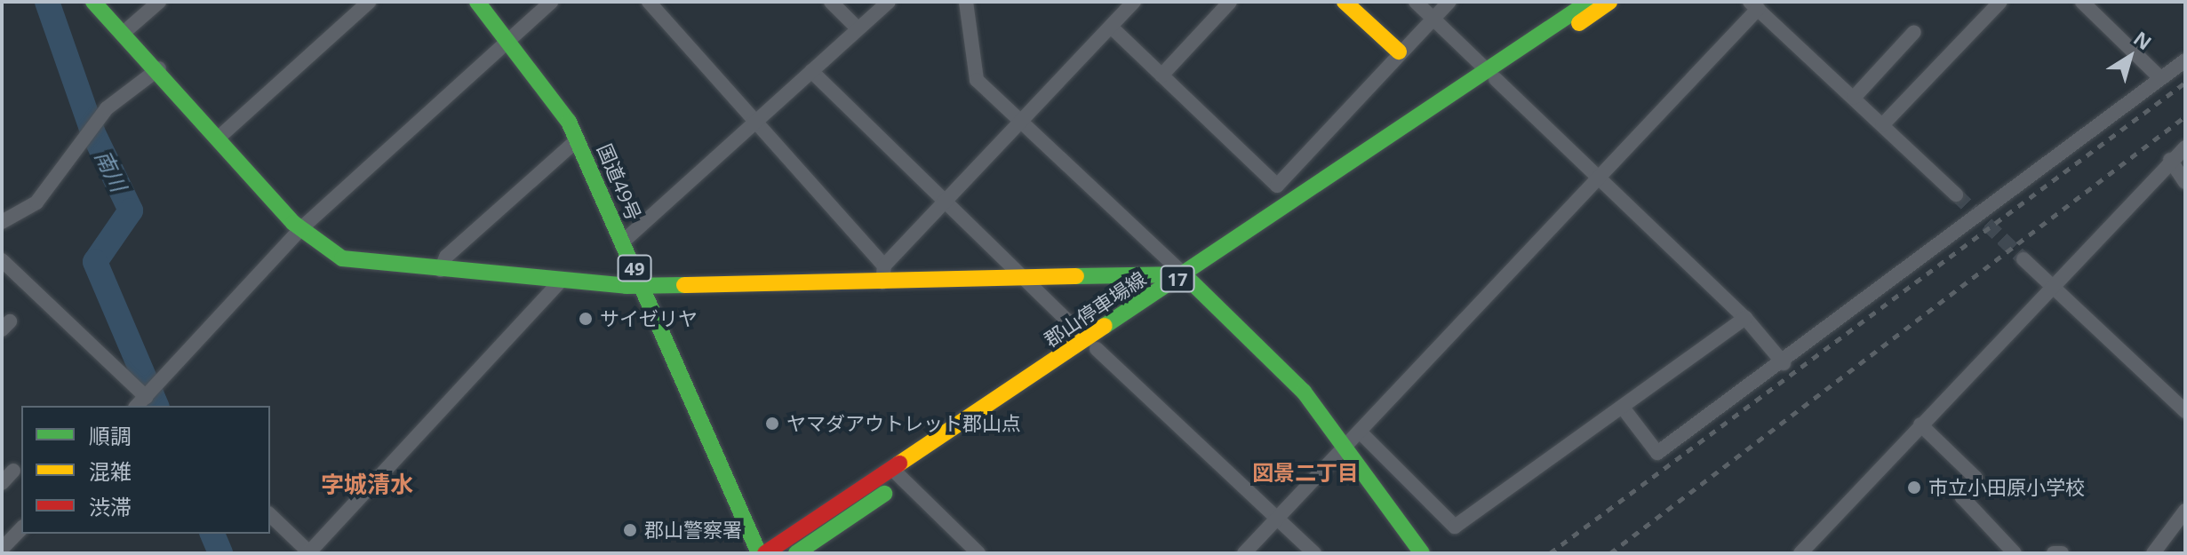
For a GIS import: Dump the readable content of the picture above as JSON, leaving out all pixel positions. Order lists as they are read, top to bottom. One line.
{"streets":{"main road":["国道49号","49","17","郡山停車場線"]},"districts":["図景二丁目","字城清水"],"water":["南川"],"places":["サイゼリヤ","ヤマダアウトレット郡山点","市立小田原小学校","郡山警察署"],"legend":["順調","混雑","渋滞"],"north":"top right"}
